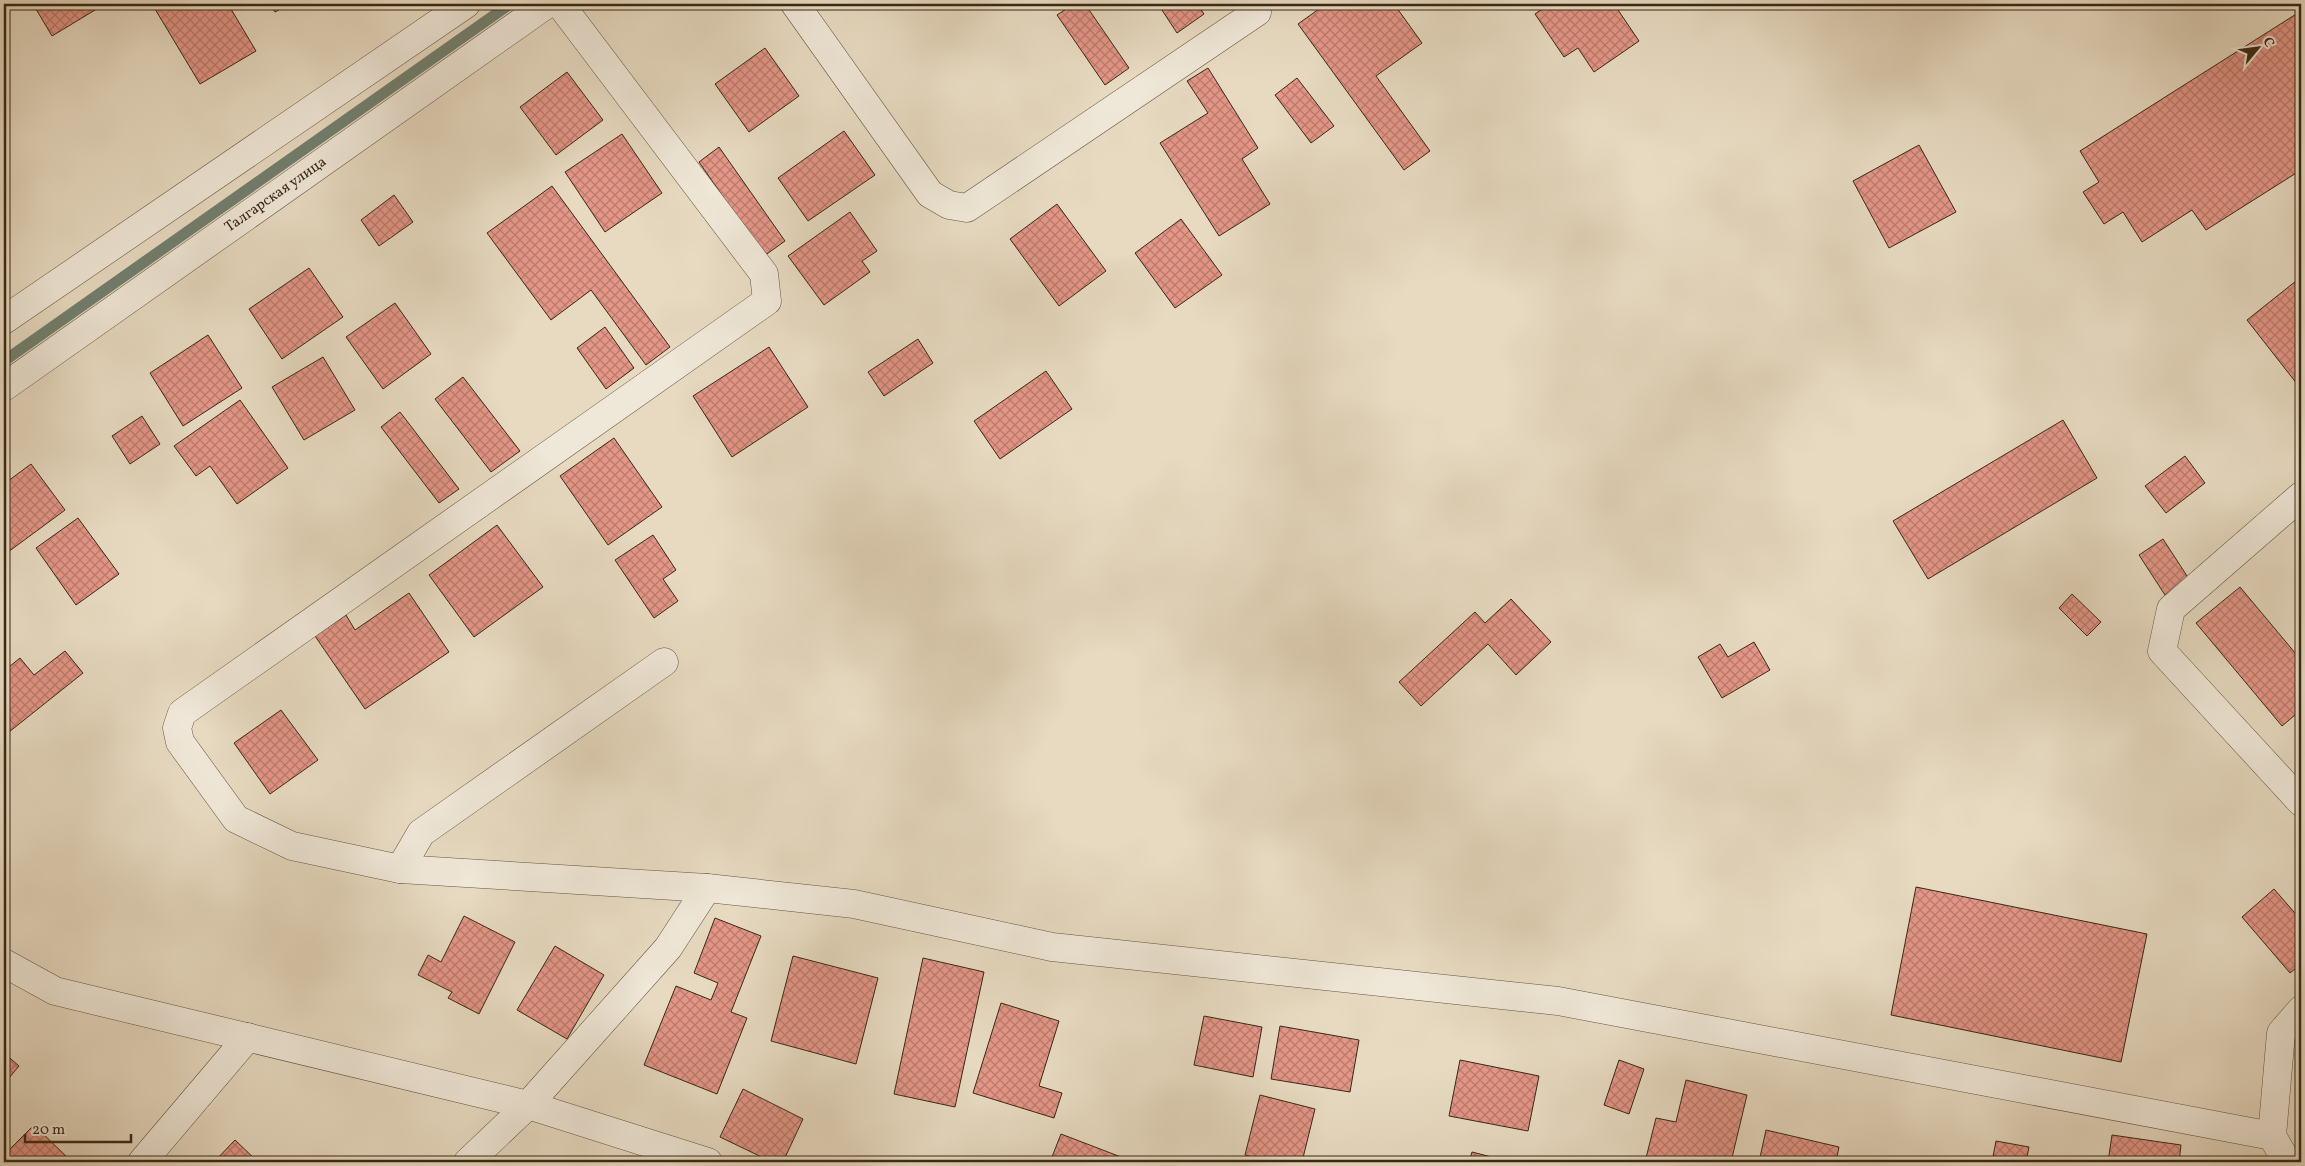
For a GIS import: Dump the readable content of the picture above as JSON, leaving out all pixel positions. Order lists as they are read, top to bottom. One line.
{"streets":{"street":["Талгарская улица"]},"scale_bar":"20 m","north":"top right"}
